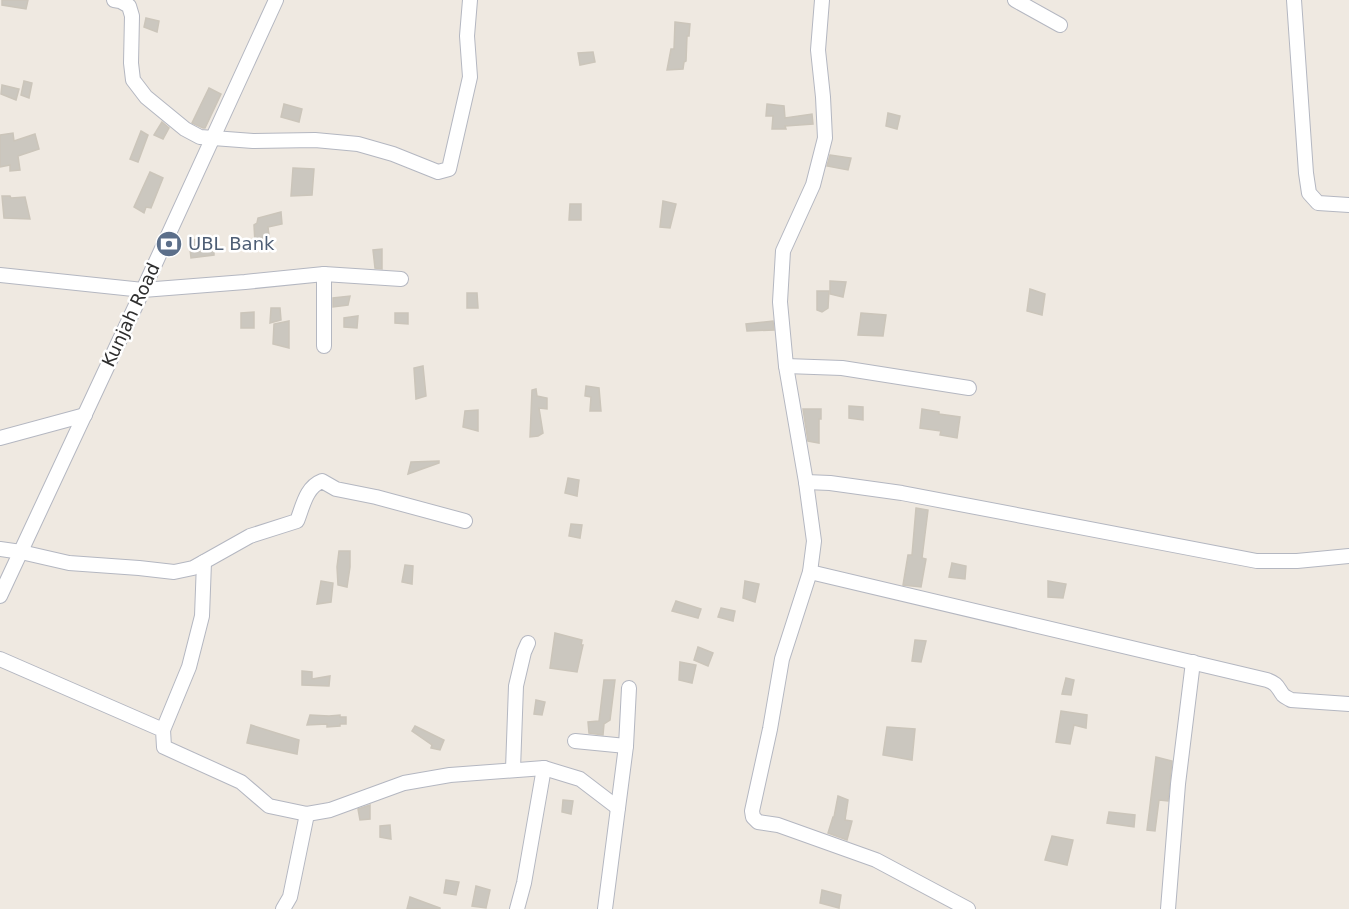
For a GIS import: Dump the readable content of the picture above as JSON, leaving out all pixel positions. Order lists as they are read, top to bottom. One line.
{"streets":{"street":["Kunjah Road"]},"places":{"bank":["UBL Bank"]}}
